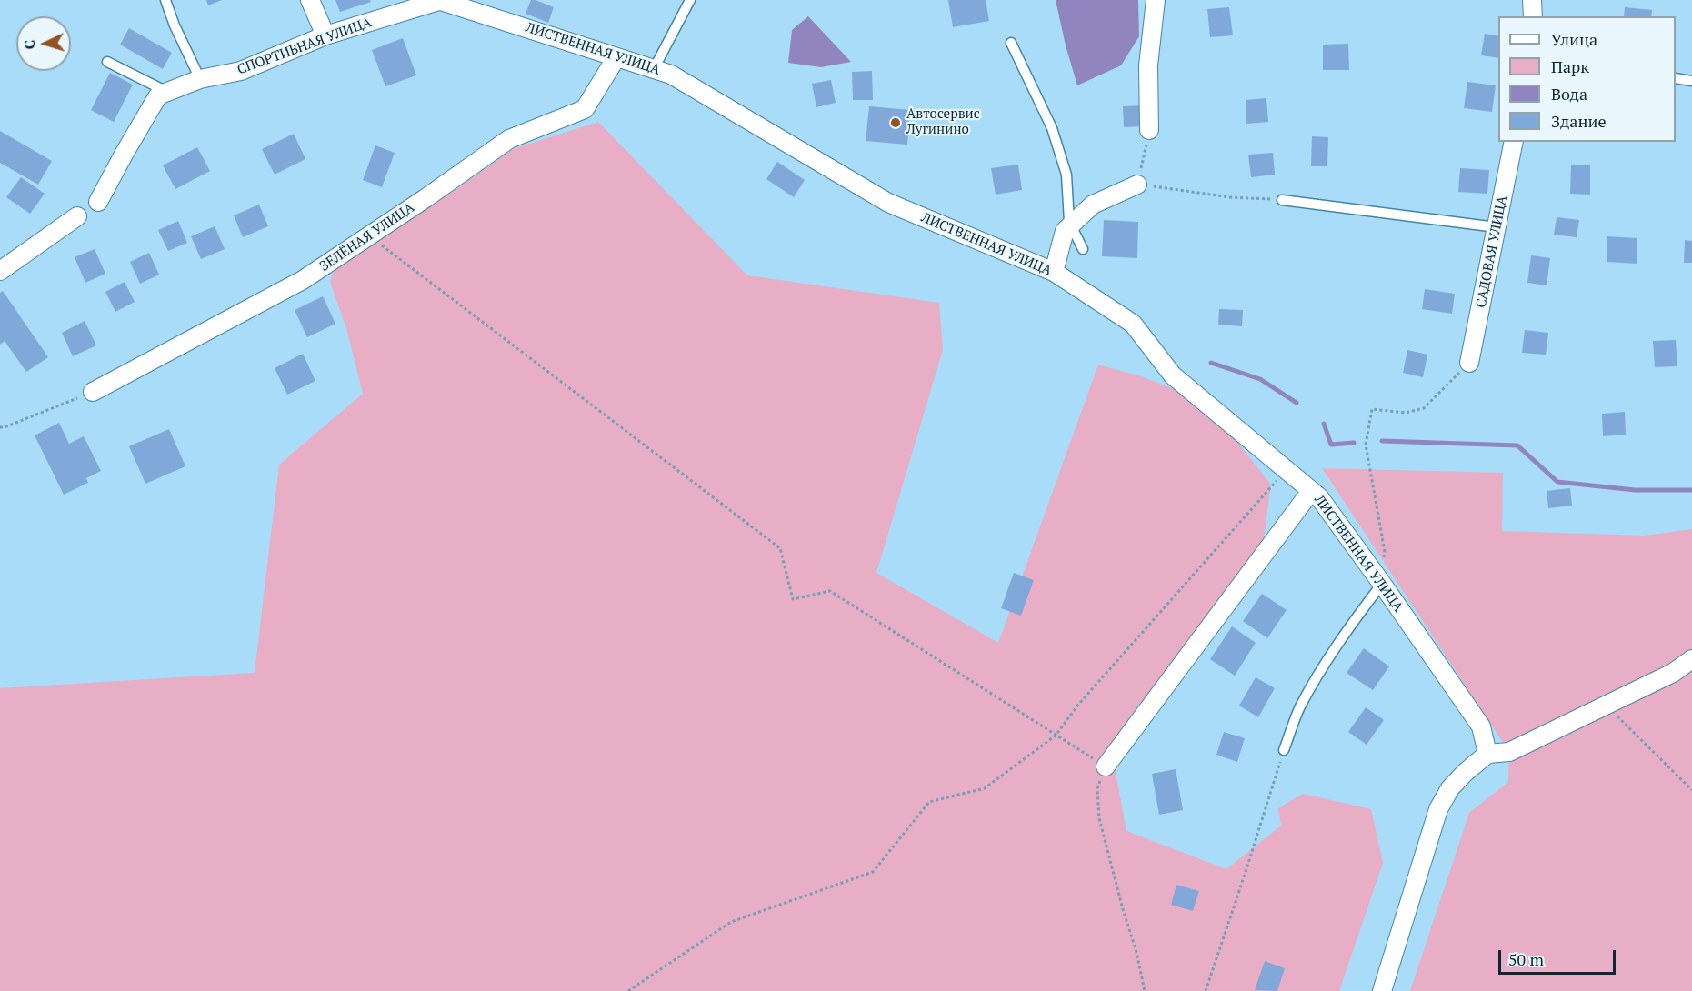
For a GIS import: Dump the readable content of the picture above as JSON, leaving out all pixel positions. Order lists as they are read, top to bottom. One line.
{"streets":{"street":["СПОРТИВНАЯ УЛИЦА","ЛИСТВЕННАЯ УЛИЦА","ЗЕЛЁНАЯ УЛИЦА","САДОВАЯ УЛИЦА"]},"crossings":[["СПОРТИВНАЯ УЛИЦА","ЛИСТВЕННАЯ УЛИЦА"],["ЛИСТВЕННАЯ УЛИЦА","ЗЕЛЁНАЯ УЛИЦА"]],"places":["Автосервис Лугинино"],"legend":["Улица","Парк","Вода","Здание"],"scale_bar":"50 m","north":"left"}
